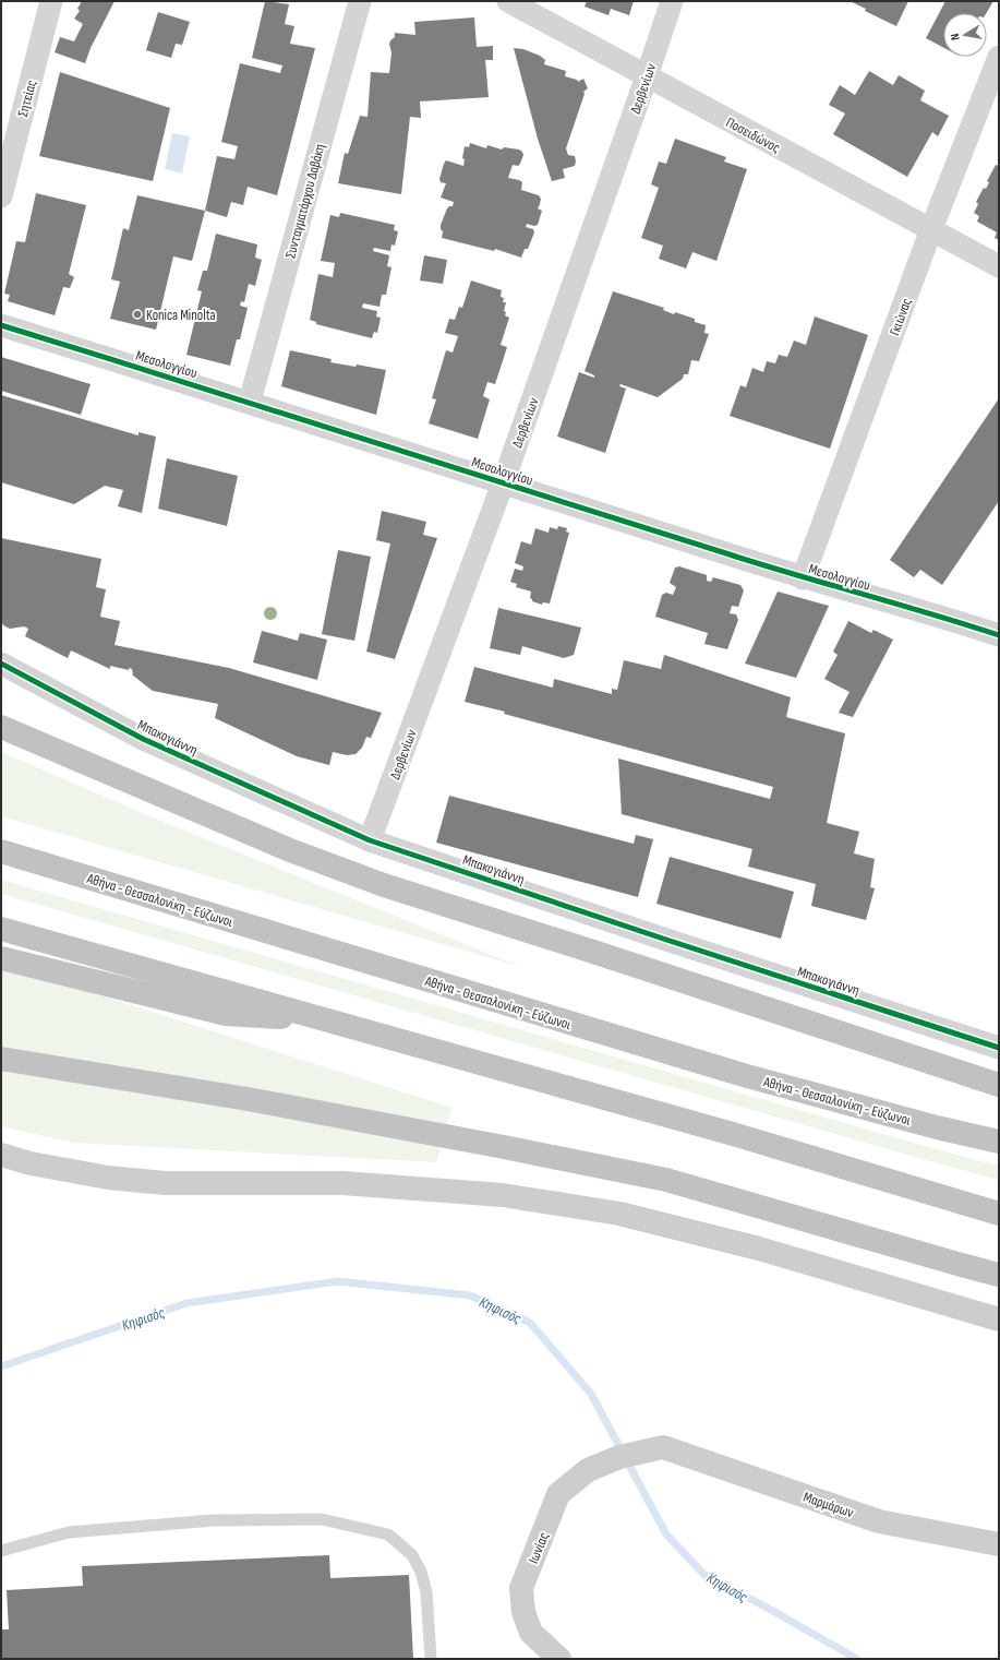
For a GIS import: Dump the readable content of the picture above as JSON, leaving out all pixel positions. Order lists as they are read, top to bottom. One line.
{"streets":{"highway":["Αθήνα - Θεσσαλονίκη - Εύζωνοι"],"main road":["Μαρμάρων","Ιωνίας"],"street":["Δερβενίων","Σητείας","Ποσειδώνος","Συνταγματάρχου Δαβάκη","Γκιώνας","Μεσολογγίου","Μπακογιάννη"]},"crossings":[["Δερβενίων","Ποσειδώνος"],["Δερβενίων","Μεσολογγίου"],["Δερβενίων","Μπακογιάννη"],["Ποσειδώνος","Γκιώνας"],["Συνταγματάρχου Δαβάκη","Μεσολογγίου"],["Γκιώνας","Μεσολογγίου"],["Μαρμάρων","Ιωνίας"]],"water":["Κηφισός"],"places":["Konica Minolta"],"north":"left"}
